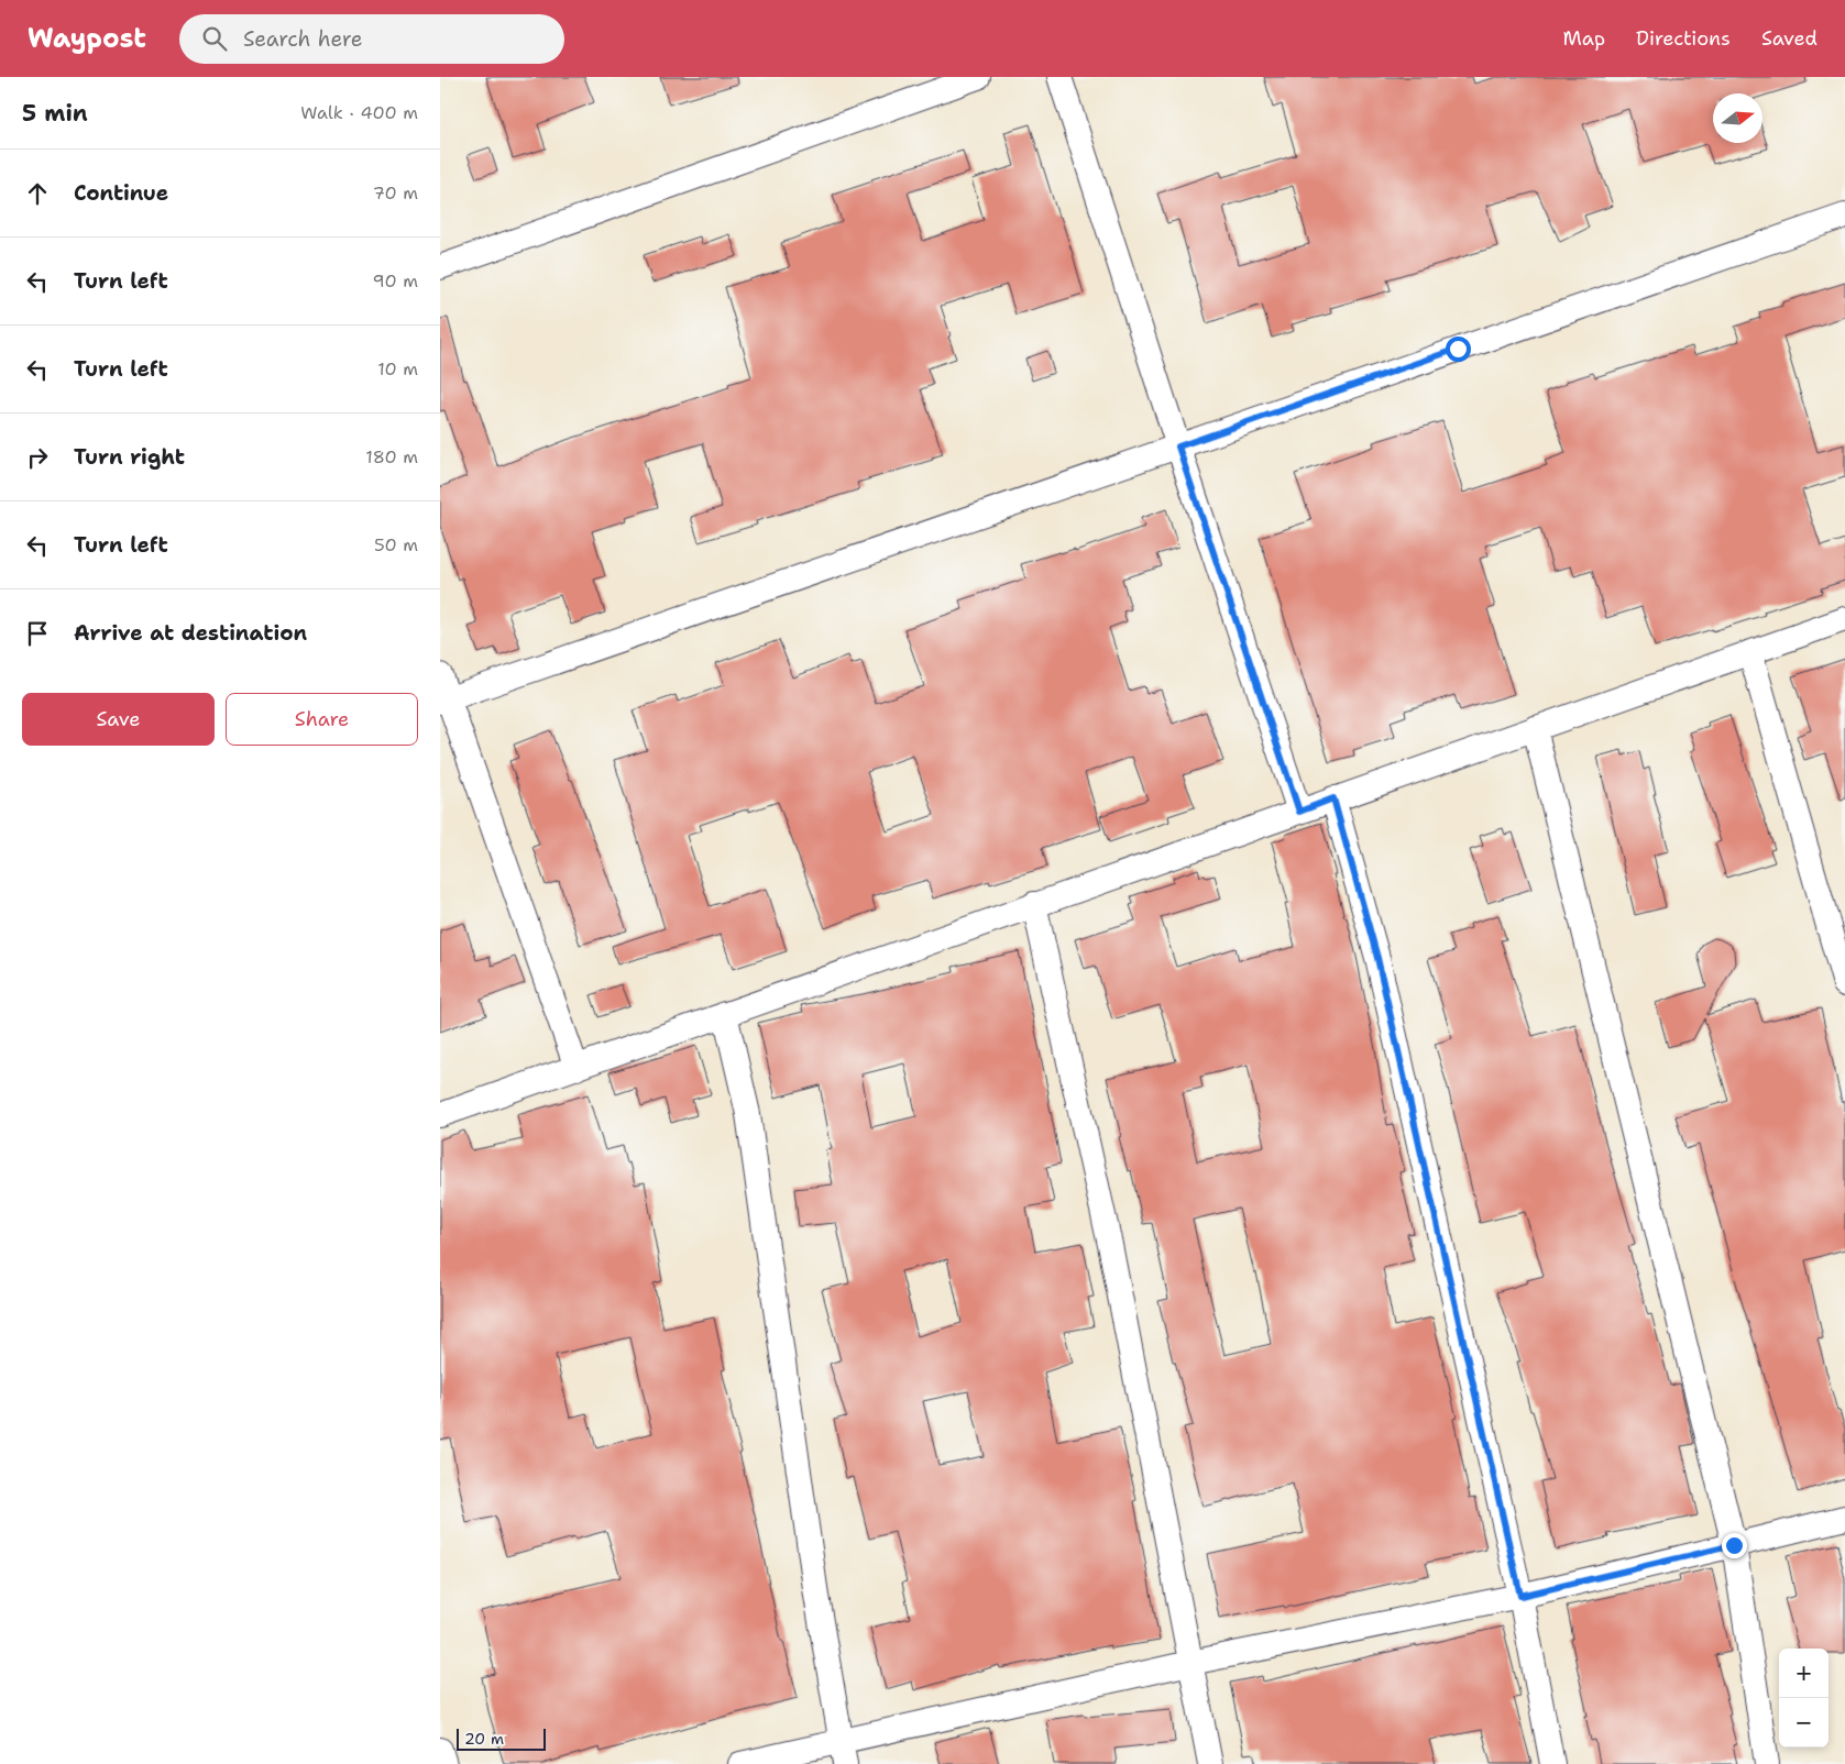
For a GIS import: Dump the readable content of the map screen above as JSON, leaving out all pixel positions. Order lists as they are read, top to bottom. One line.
{"scale_bar":"20 m","north":"right","page":{"header":"Waypost","search":"Search here","nav":["Map","Directions","Saved"],"heading":["5 min","Walk · 400 m"],"list":[["Continue","70 m"],["Turn left","90 m"],["Turn left","10 m"],["Turn right","180 m"],["Turn left","50 m"],"Arrive at destination"],"buttons":["Save","Share"],"map_buttons":["+","−"],"scale":"20 m"}}
